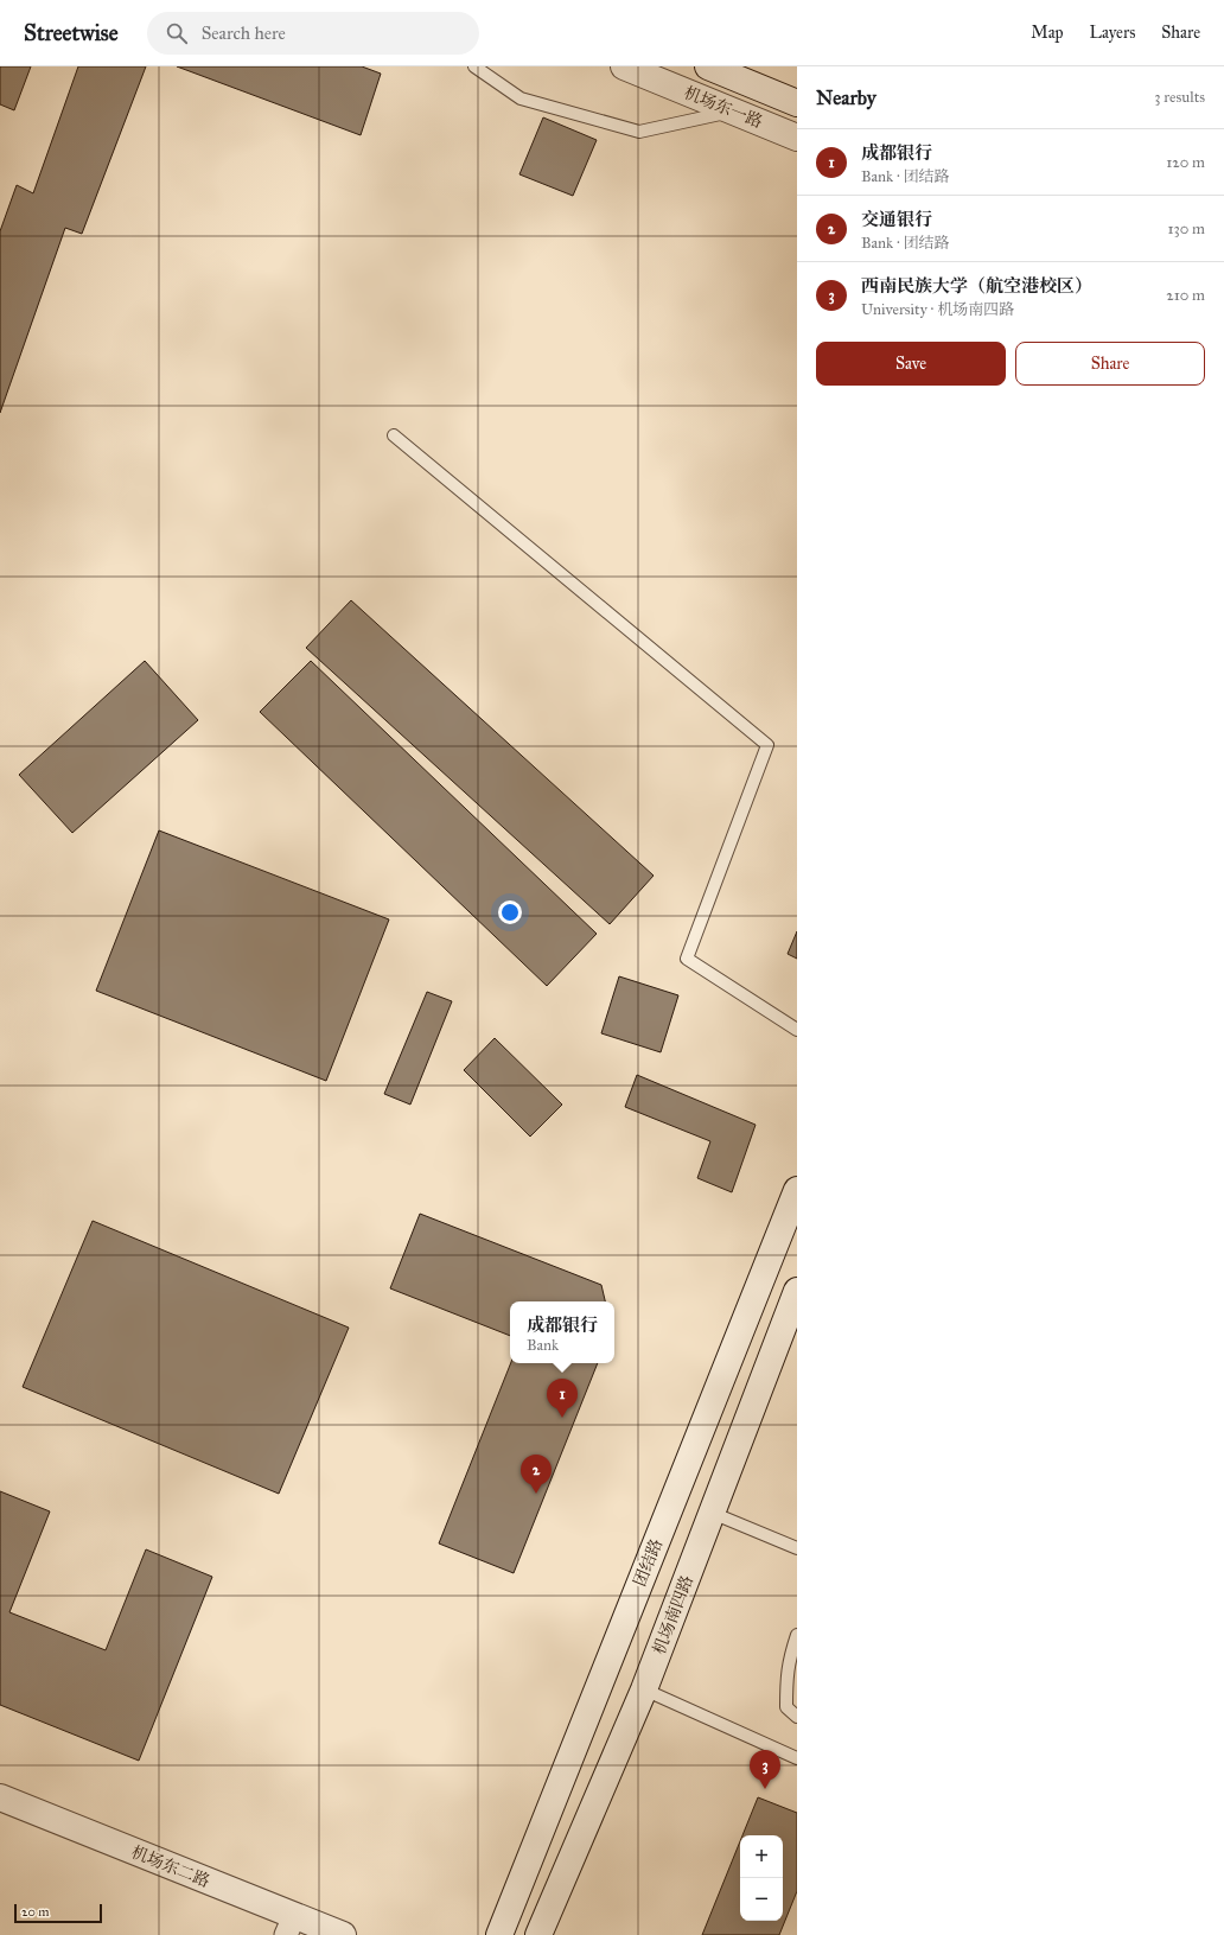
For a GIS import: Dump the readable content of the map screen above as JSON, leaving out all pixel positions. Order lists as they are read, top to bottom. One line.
{"streets":{"main road":["机场东一路","团结路","机场南四路","机场东二路"]},"scale_bar":"20 m","page":{"header":"Streetwise","search":"Search here","nav":["Map","Layers","Share"],"heading":["Nearby","3 results"],"list":[{"mark":"1","name":"成都银行","note":"Bank · 团结路","value":"120 m"},{"mark":"2","name":"交通银行","note":"Bank · 团结路","value":"130 m"},{"mark":"3","name":"西南民族大学（航空港校区）","note":"University · 机场南四路","value":"210 m"}],"buttons":["Save","Share"],"popup":["成都银行","Bank"],"pins":["1","2","3"],"map_buttons":["+","−"],"scale":"20 m"}}
